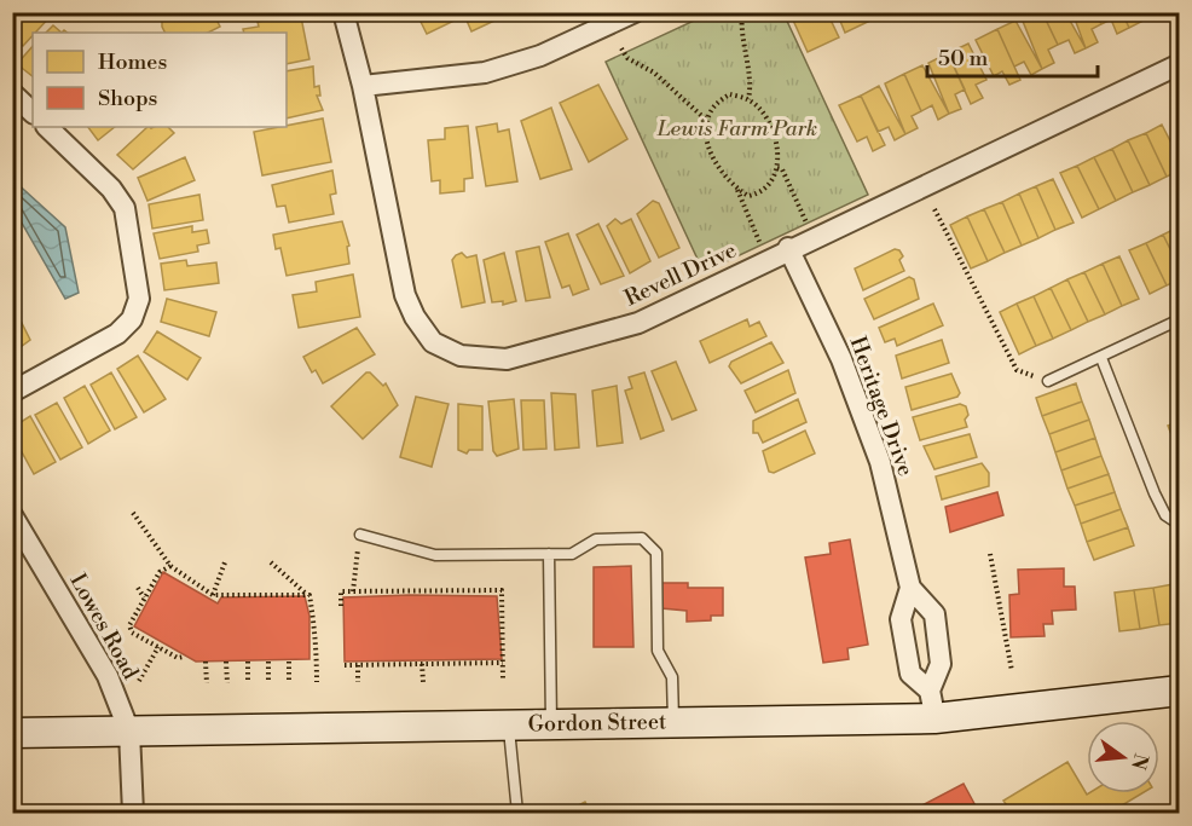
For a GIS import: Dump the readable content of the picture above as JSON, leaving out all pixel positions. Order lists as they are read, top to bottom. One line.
{"streets":{"main road":["Gordon Street"],"street":["Revell Drive","Heritage Drive","Lowes Road"]},"crossings":[["Revell Drive","Heritage Drive"],["Heritage Drive","Gordon Street"],["Lowes Road","Gordon Street"]],"parks":["Lewis Farm Park"],"legend":["Homes","Shops"],"scale_bar":"50 m","north":"right"}
